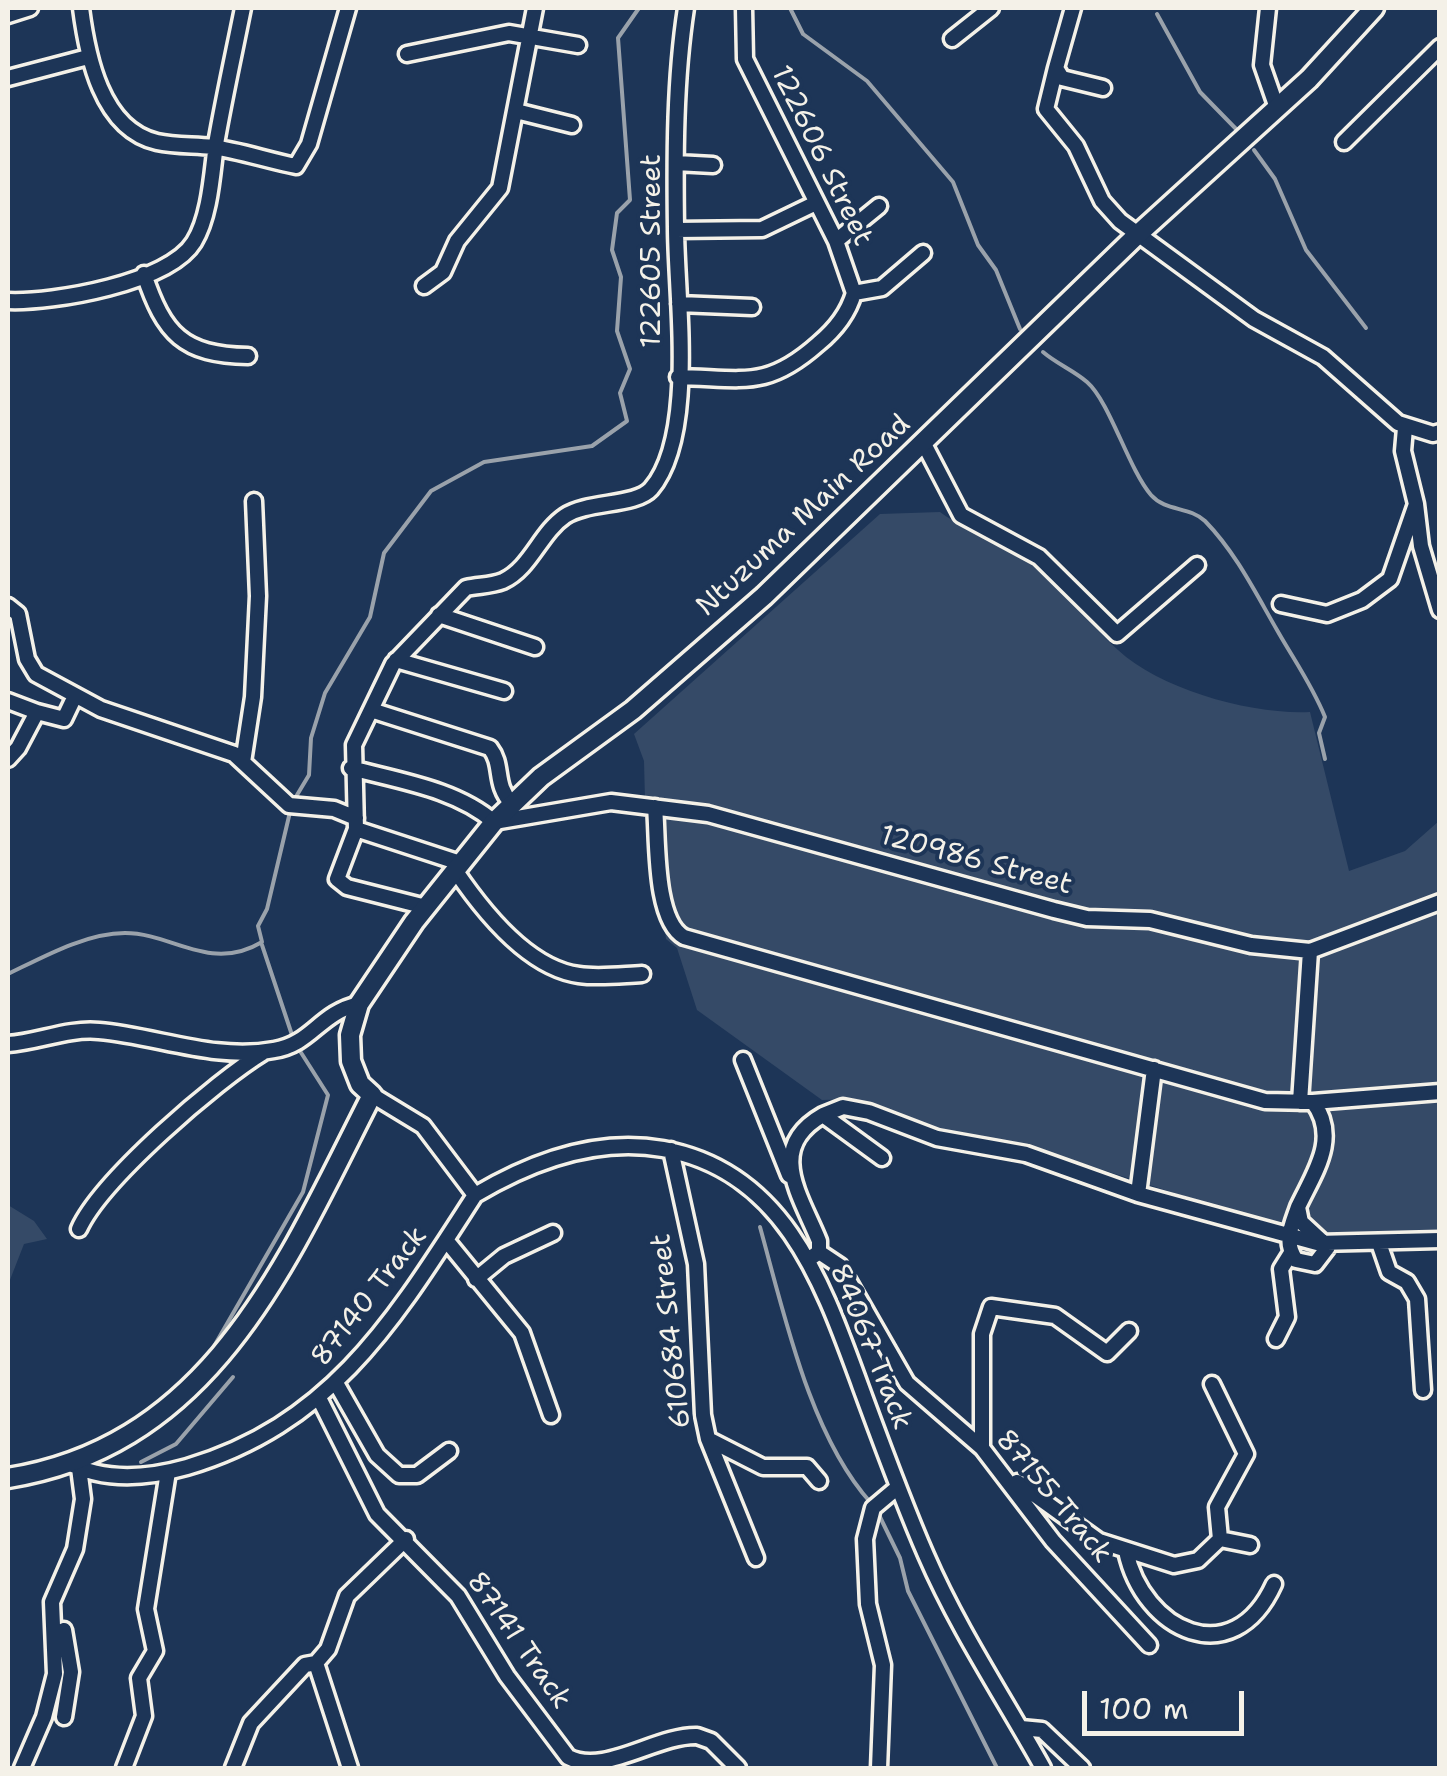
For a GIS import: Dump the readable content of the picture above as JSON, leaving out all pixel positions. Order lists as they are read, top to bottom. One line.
{"streets":{"main road":["Ntuzuma Main Road"],"street":["122606 Street","122605 Street","120986 Street","87140 Track","610684 Street","84067 Track","87155 Track","87141 Track"]},"crossings":[["Ntuzuma Main Road","120986 Street"],["87140 Track","84067 Track"],["87140 Track","87141 Track"],["610684 Street","84067 Track"],["84067 Track","87155 Track"]],"scale_bar":"100 m"}
